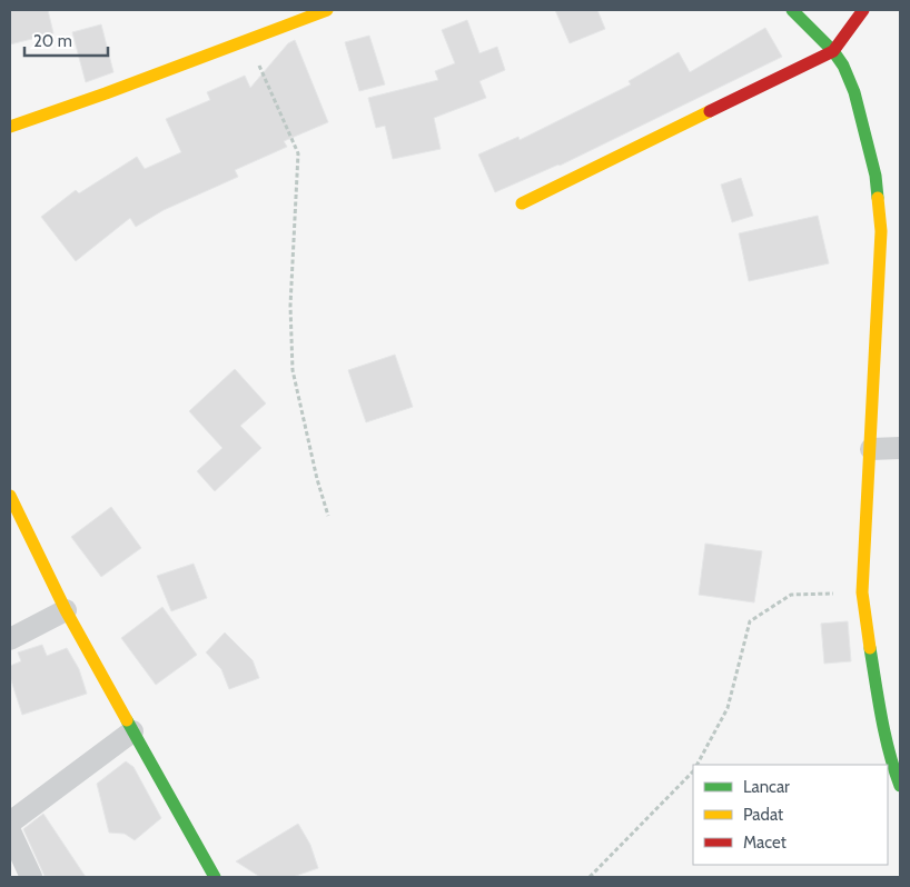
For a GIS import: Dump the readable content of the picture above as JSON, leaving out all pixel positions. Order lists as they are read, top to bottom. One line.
{"legend":["Lancar","Padat","Macet"],"scale_bar":"20 m"}
